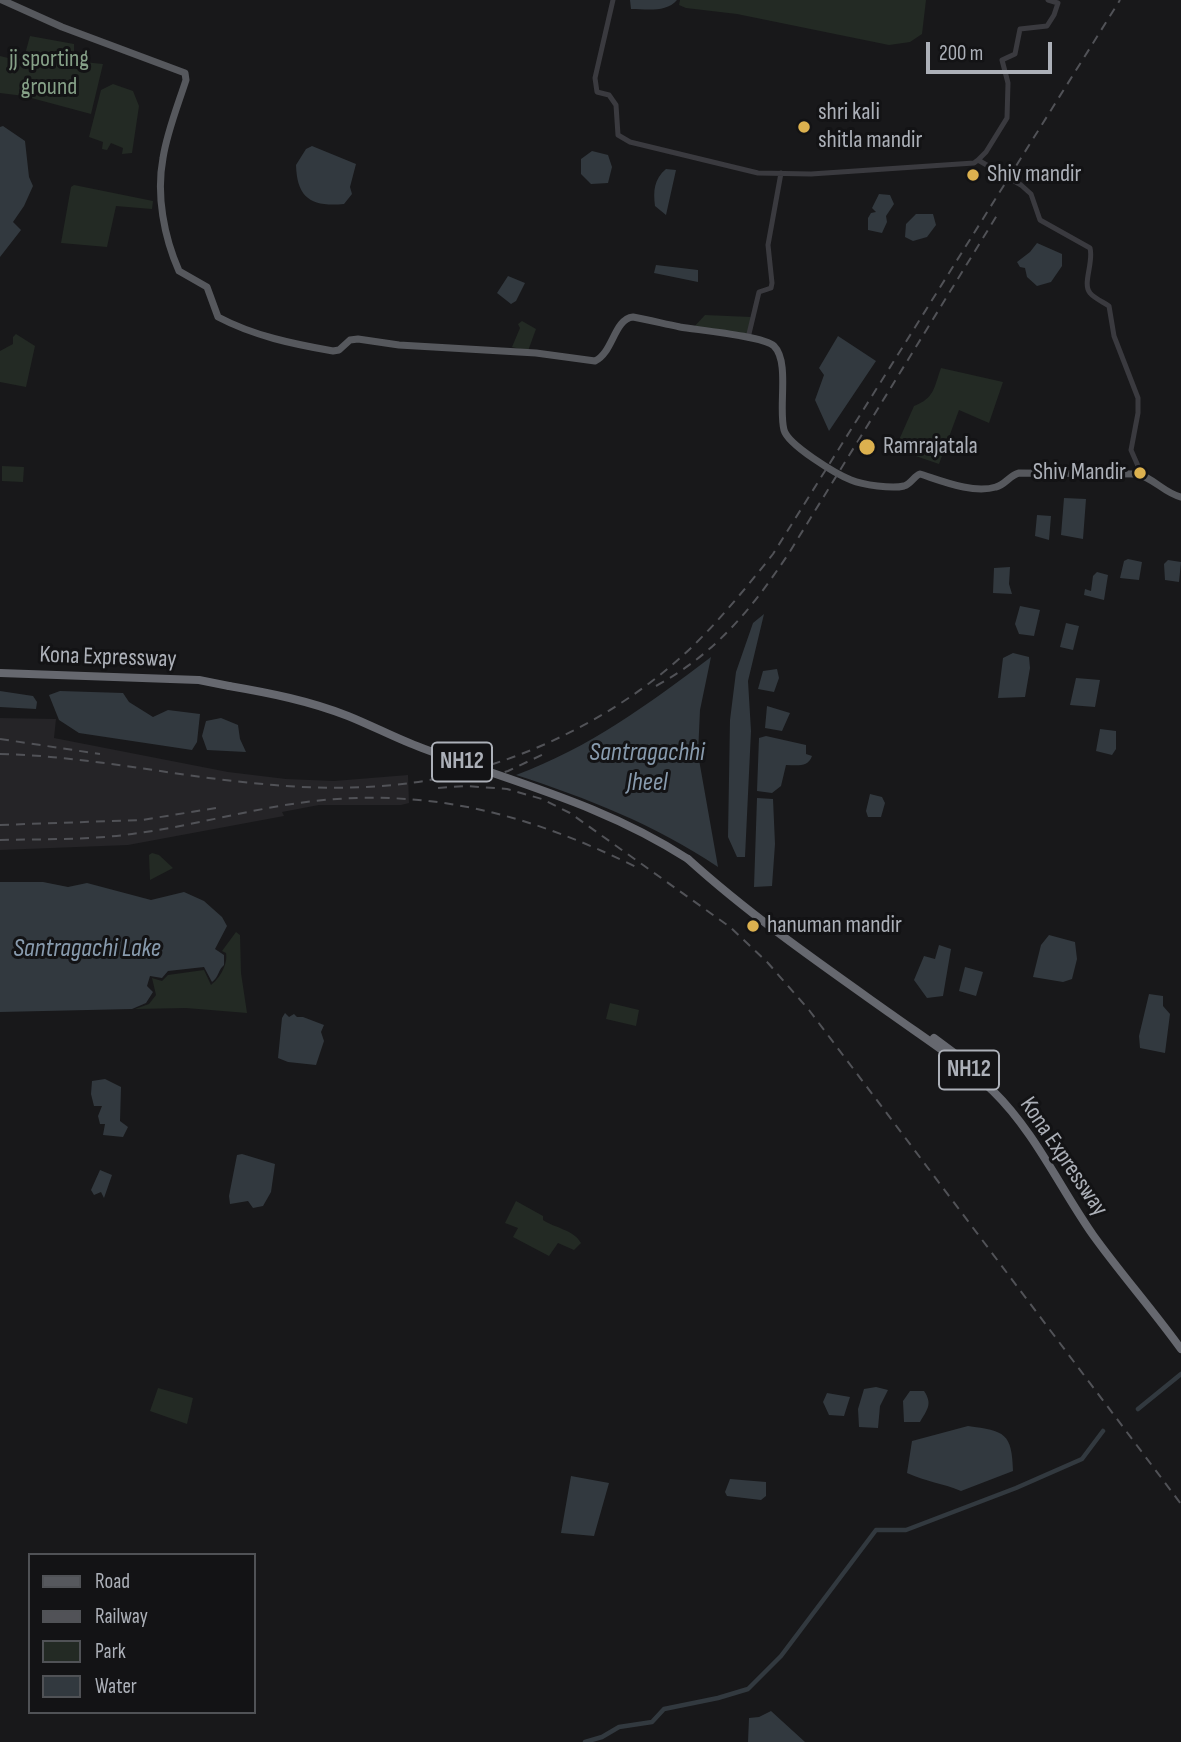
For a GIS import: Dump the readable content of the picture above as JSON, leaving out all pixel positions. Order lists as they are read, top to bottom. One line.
{"streets":{"highway":["Kona Expressway","NH12"]},"water":["Santragachhi Jheel","Santragachi Lake"],"parks":["jj sporting ground"],"places":["shri kali shitla mandir","Shiv mandir","Ramrajatala","Shiv Mandir","hanuman mandir"],"legend":["Road","Railway","Park","Water"],"scale_bar":"200 m"}
